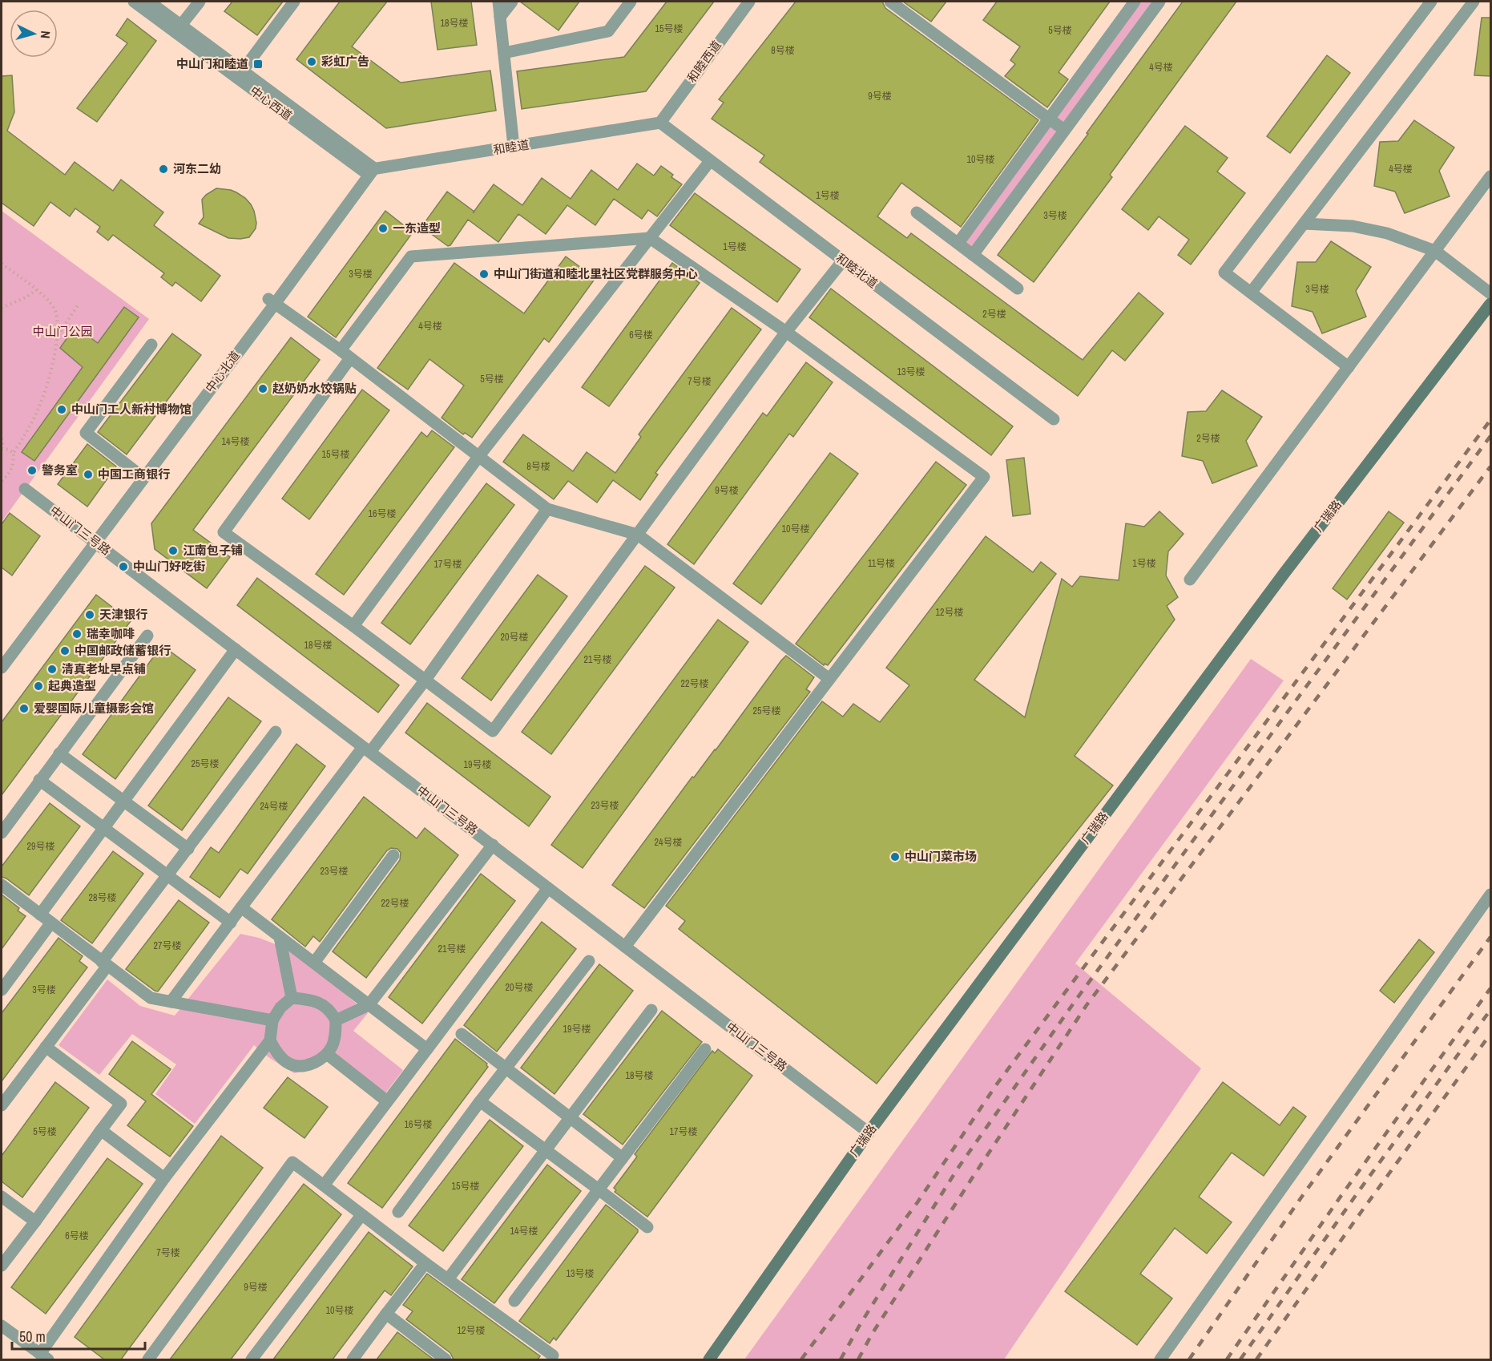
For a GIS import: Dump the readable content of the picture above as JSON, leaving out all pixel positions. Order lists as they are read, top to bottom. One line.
{"streets":{"main road":["广瑞路"],"street":["和睦西道","中心西道","和睦道","和睦北道","中心北道","中山门三号路"]},"crossings":[["和睦西道","和睦道"],["和睦西道","和睦北道"],["中心西道","和睦道"],["中心西道","中心北道"],["和睦道","和睦北道"],["和睦道","中心北道"],["中心北道","中山门三号路"],["广瑞路","中山门三号路"]],"parks":["中山门公园"],"places":{"other":["彩虹广告","河东二幼","一东造型","中山门街道和睦北里社区党群服务中心","赵奶奶水饺锅贴","中山门工人新村博物馆","警务室","中国工商银行","江南包子铺","中山门好吃街","天津银行","瑞幸咖啡","中国邮政储蓄银行","清真老址早点铺","起典造型","爱婴国际儿童摄影会馆","中山门菜市场"],"transit":["中山门和睦道"]},"house_numbers":["18号楼","15号楼","5号楼","8号楼","4号楼","9号楼","10号楼","4号楼","1号楼","3号楼","1号楼","3号楼","3号楼","2号楼","4号楼","6号楼","13号楼","5号楼","7号楼","2号楼","14号楼","15号楼","8号楼","9号楼","16号楼","10号楼","11号楼","1号楼","17号楼","12号楼","20号楼","18号楼","21号楼","22号楼","25号楼","25号楼","19号楼","23号楼","24号楼","24号楼","29号楼","23号楼","28号楼","22号楼","27号楼","21号楼","20号楼","3号楼","19号楼","18号楼","16号楼","5号楼","17号楼","15号楼","14号楼","6号楼","7号楼","13号楼","9号楼","10号楼","12号楼"],"scale_bar":"50 m","north":"right"}
